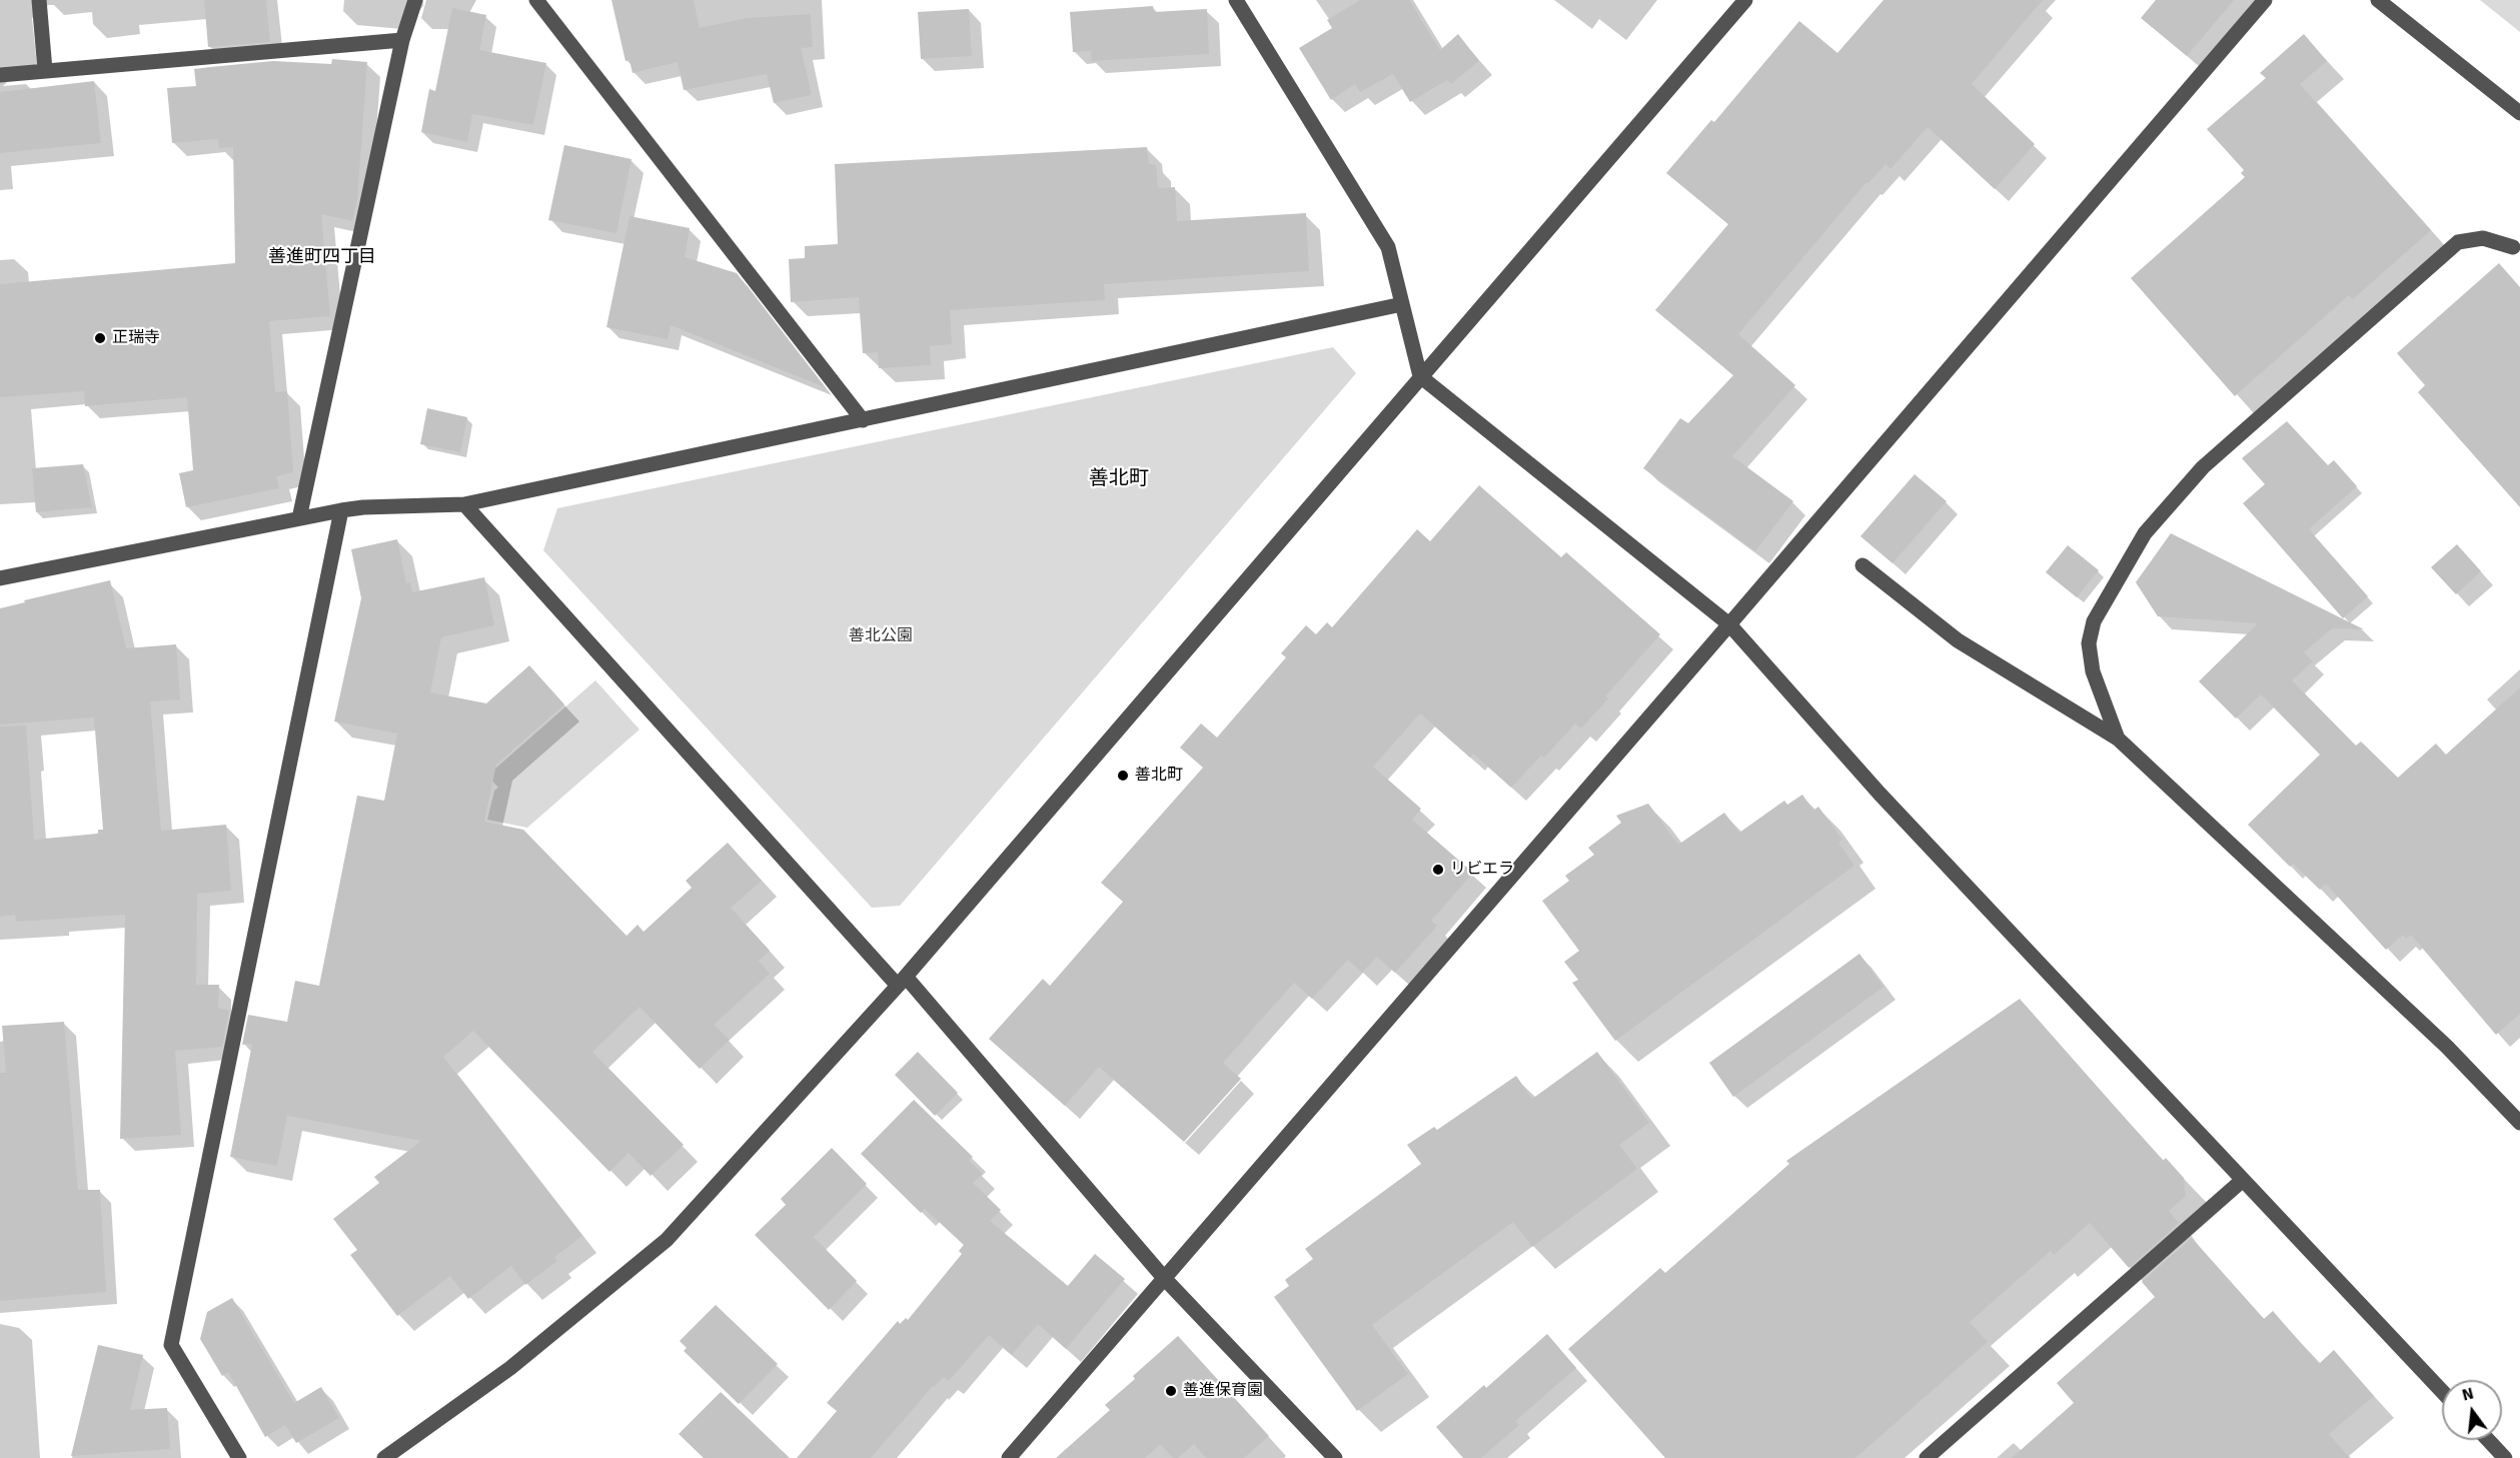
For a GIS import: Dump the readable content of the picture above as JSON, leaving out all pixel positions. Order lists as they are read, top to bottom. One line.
{"districts":["善進町四丁目","善北町"],"parks":["善北公園"],"places":["正瑞寺","善北町","リビエラ","善進保育園"],"north":"top"}
